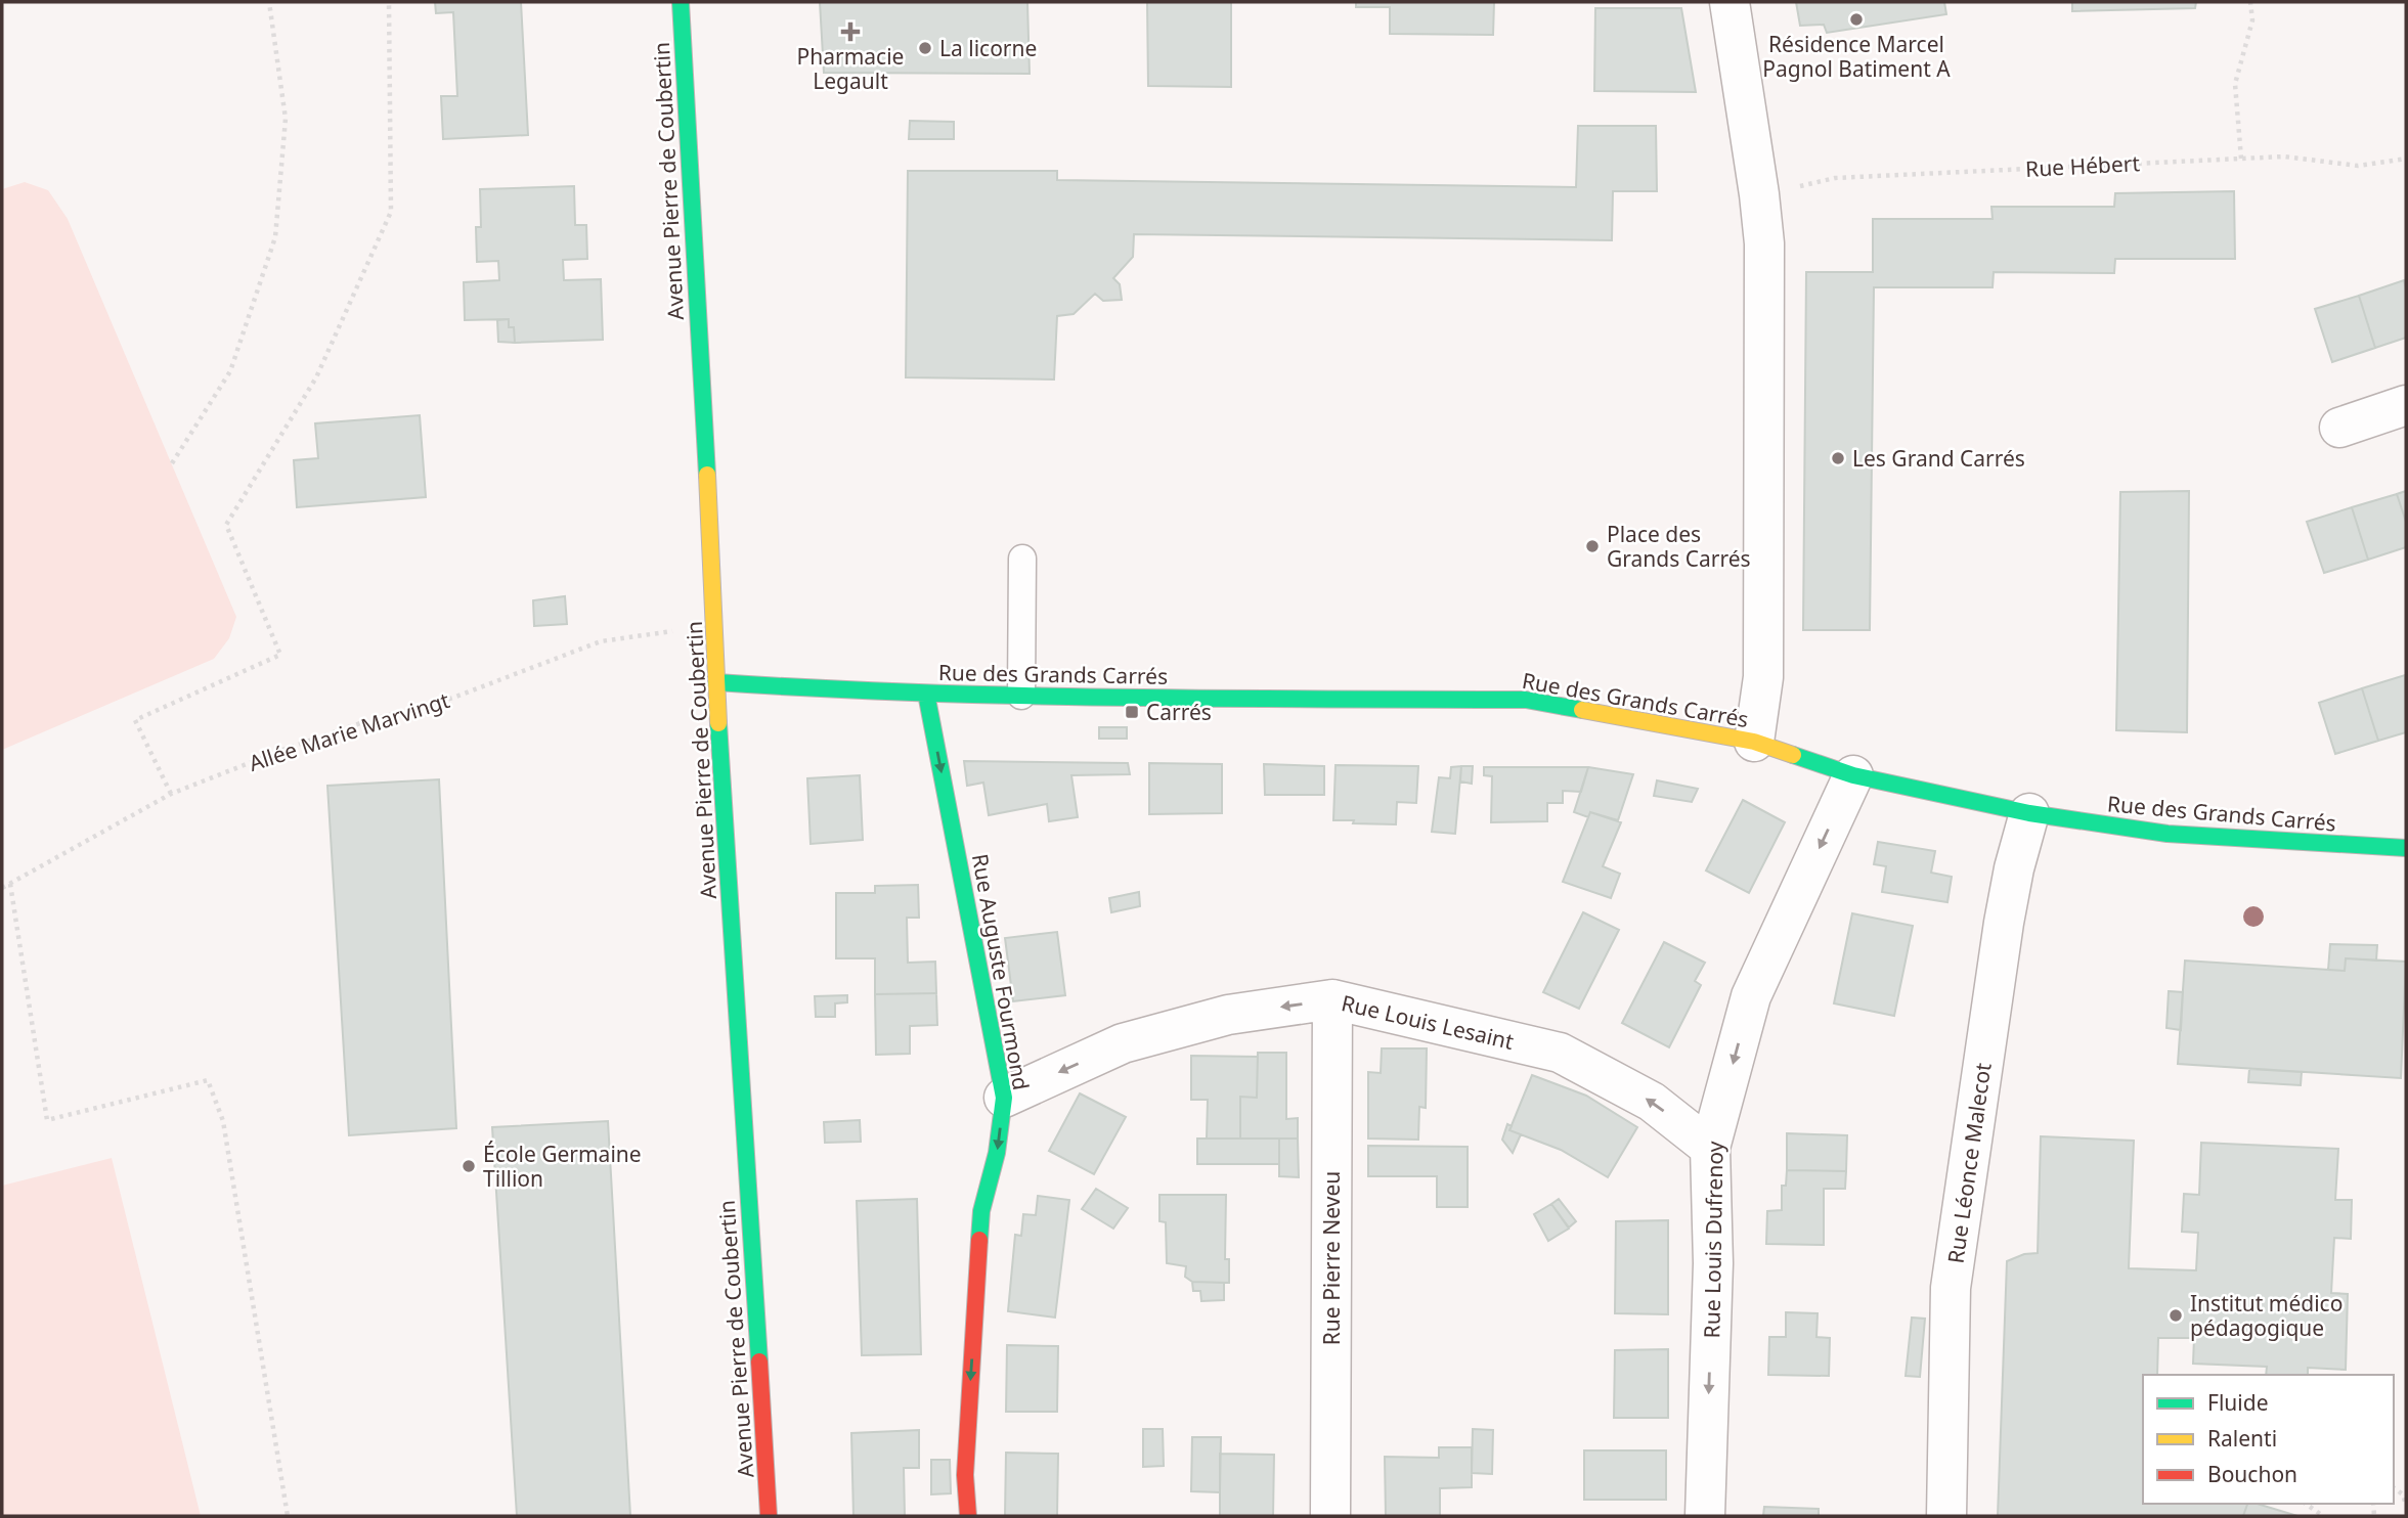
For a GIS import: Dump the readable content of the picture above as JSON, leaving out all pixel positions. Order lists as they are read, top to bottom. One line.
{"streets":{"street":["Avenue Pierre de Coubertin","Rue des Grands Carrés","Rue Auguste Fourmond","Rue Louis Lesaint","Rue Léonce Malecot","Rue Louis Dufrenoy","Rue Pierre Neveu"],"path":["Rue Hébert","Allée Marie Marvingt"]},"crossings":[["Avenue Pierre de Coubertin","Rue des Grands Carrés"],["Avenue Pierre de Coubertin","Allée Marie Marvingt"],["Rue des Grands Carrés","Rue Auguste Fourmond"],["Rue des Grands Carrés","Rue Léonce Malecot"],["Rue des Grands Carrés","Rue Louis Dufrenoy"],["Rue Auguste Fourmond","Rue Louis Lesaint"],["Rue Louis Lesaint","Rue Louis Dufrenoy"],["Rue Louis Lesaint","Rue Pierre Neveu"]],"one_way":["Rue Auguste Fourmond","Rue Louis Lesaint","Rue Louis Dufrenoy"],"places":{"other":["Résidence Marcel Pagnol Batiment A","La licorne","Les Grand Carrés","Place des Grands Carrés","École Germaine Tillion","Institut médico pédagogique"],"health":["Pharmacie Legault"],"transit":["Carrés"]},"legend":["Fluide","Ralenti","Bouchon"]}
